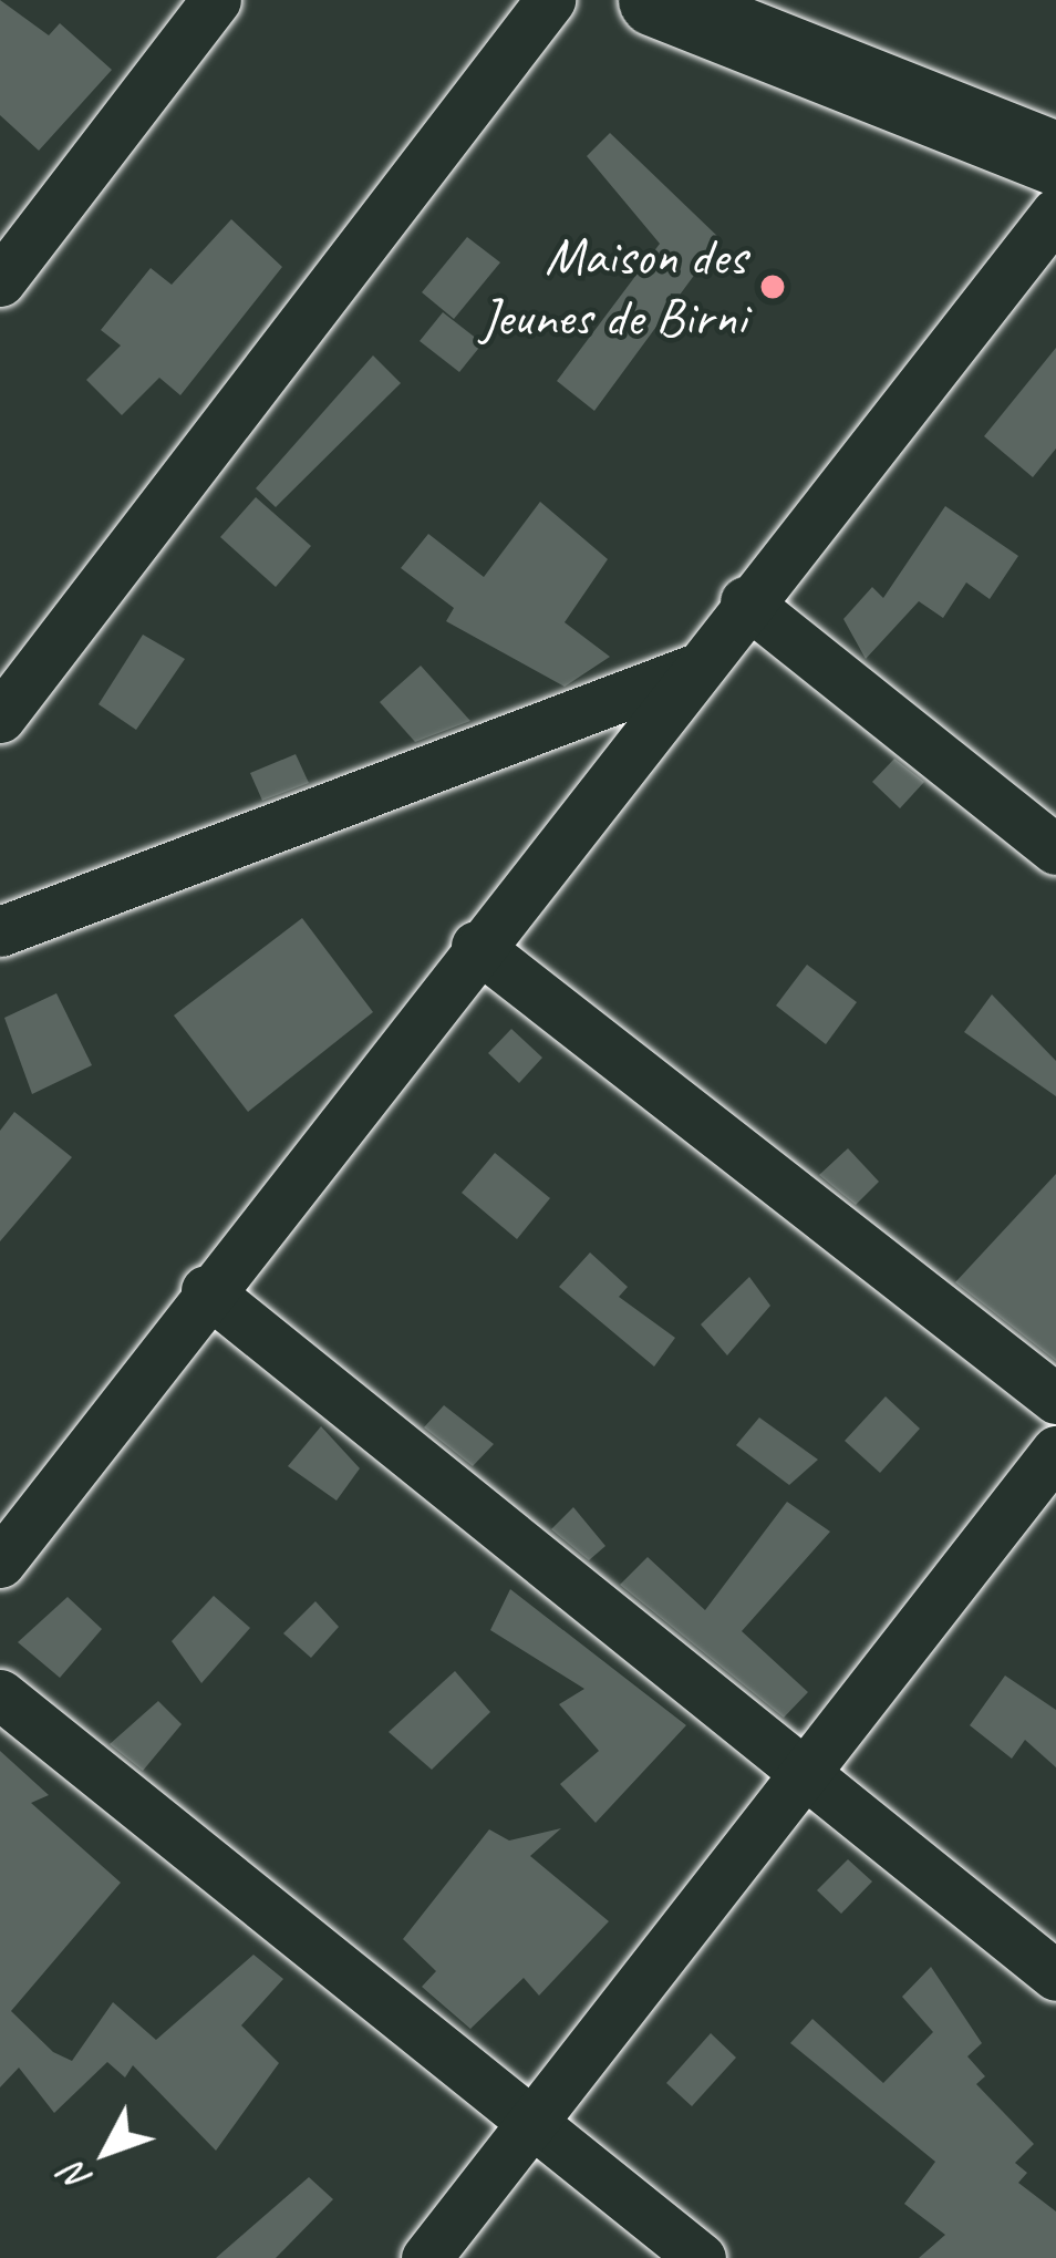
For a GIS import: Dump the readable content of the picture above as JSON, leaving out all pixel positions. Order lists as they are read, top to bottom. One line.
{"places":["Maison des Jeunes de Birni"],"north":"bottom left"}
